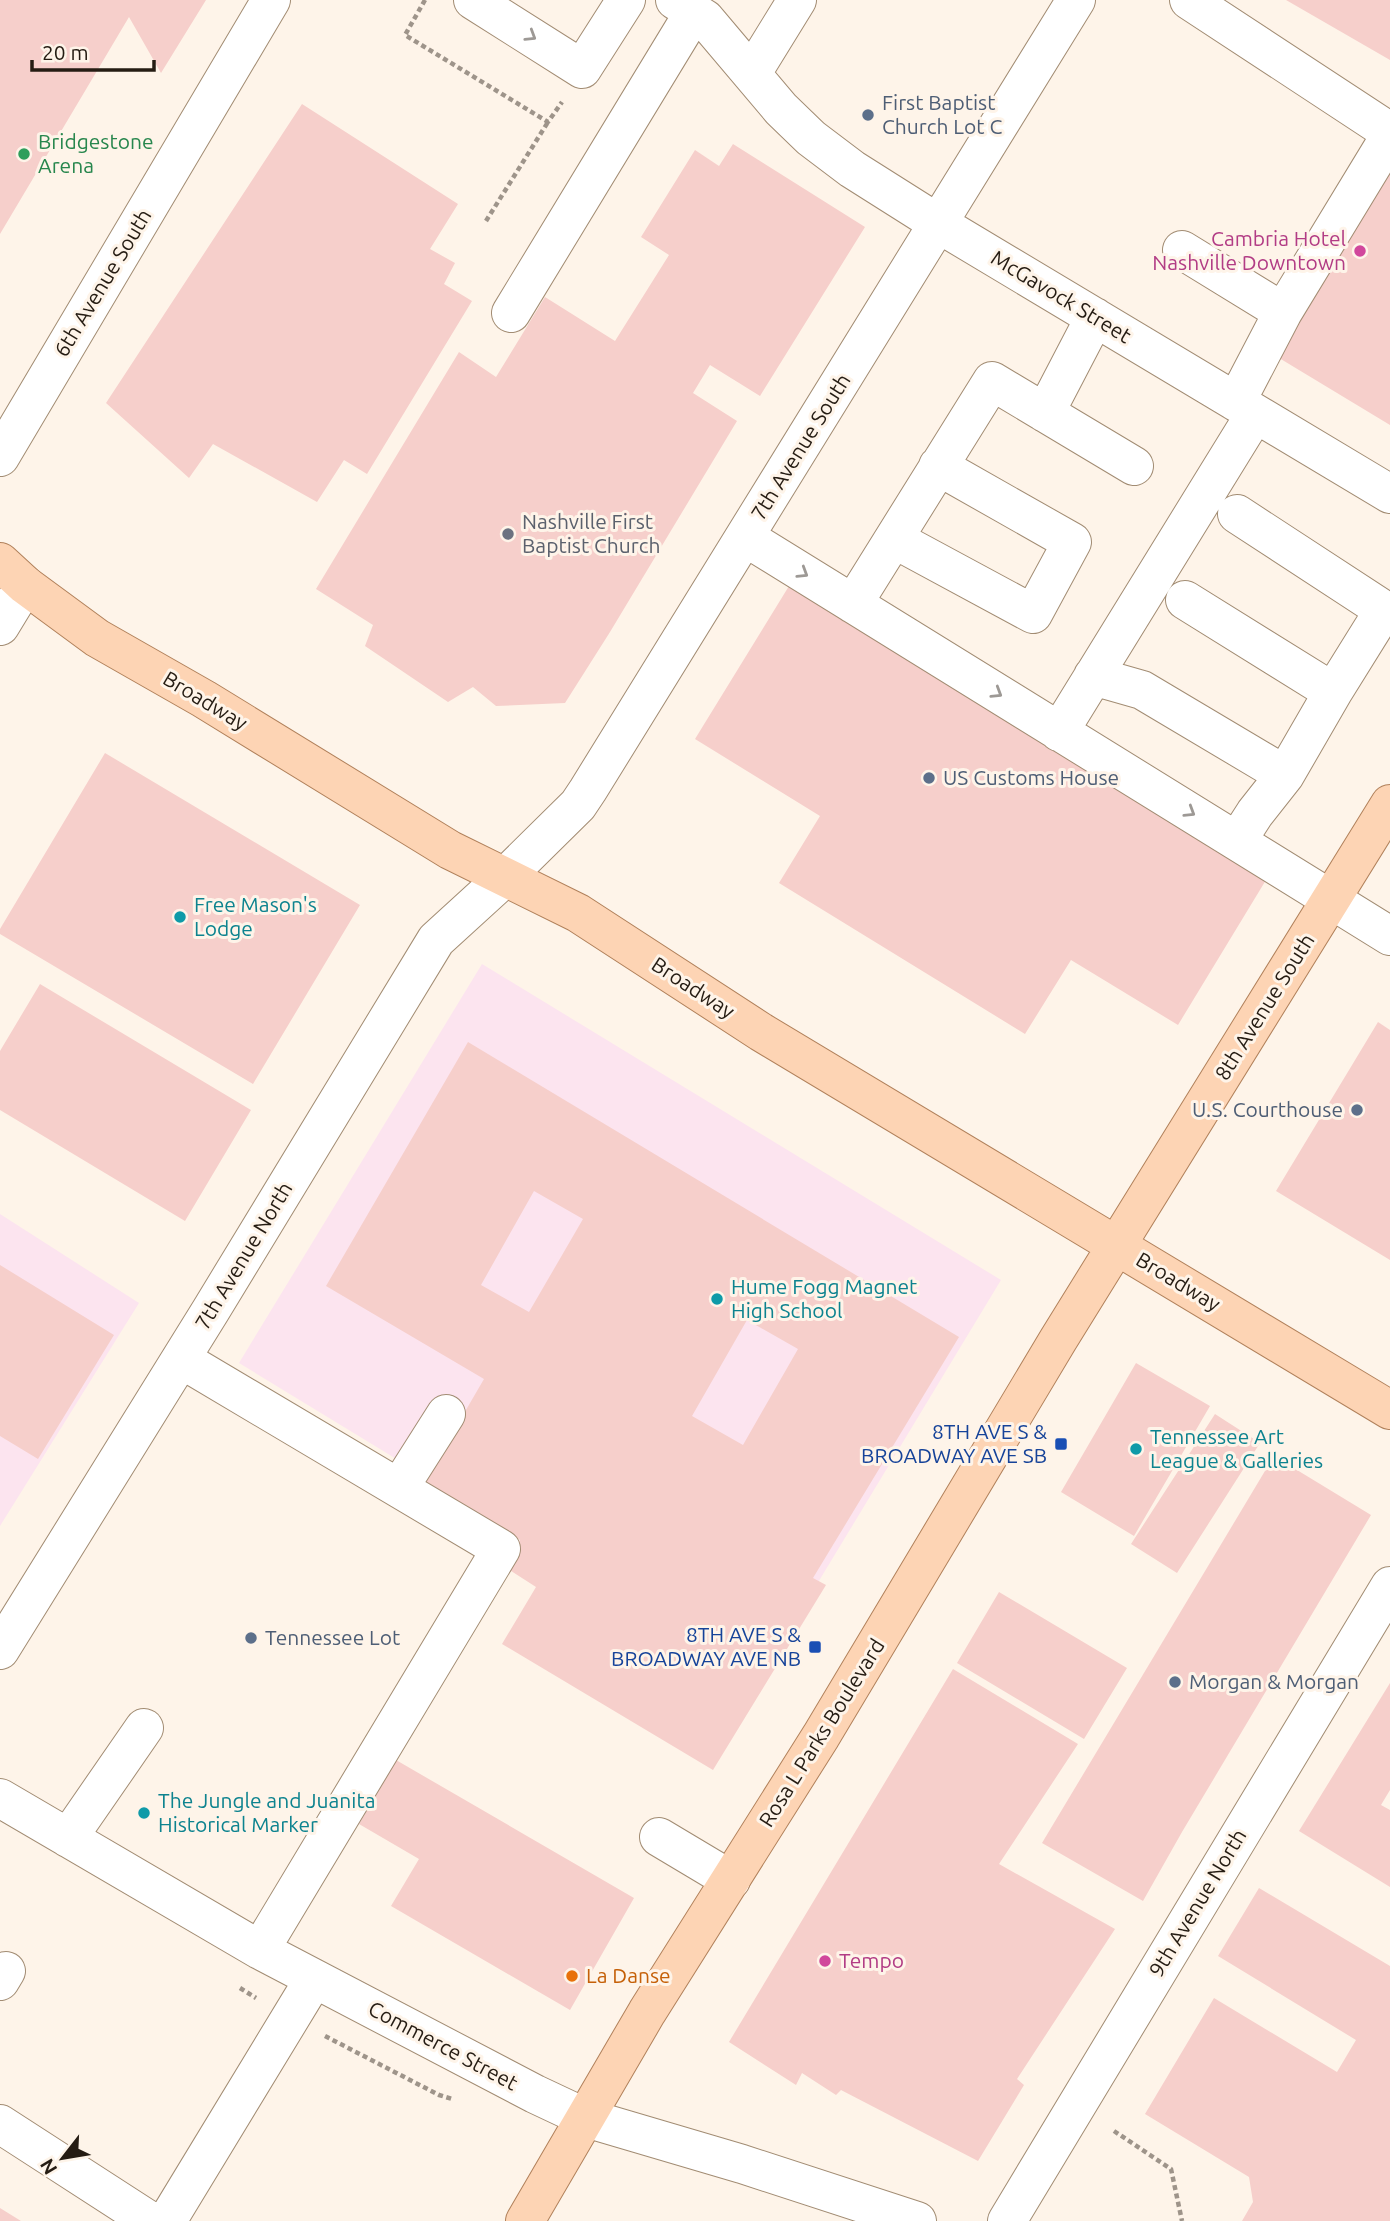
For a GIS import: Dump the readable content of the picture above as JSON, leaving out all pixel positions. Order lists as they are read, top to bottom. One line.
{"streets":{"main road":["Broadway","8th Avenue South","Rosa L Parks Boulevard"],"street":["6th Avenue South","McGavock Street","7th Avenue South","7th Avenue North","9th Avenue North","Commerce Street"]},"crossings":[["McGavock Street","7th Avenue South"],["7th Avenue South","Broadway"],["7th Avenue South","7th Avenue North"],["Broadway","8th Avenue South"],["Broadway","7th Avenue North"],["Broadway","Rosa L Parks Boulevard"],["8th Avenue South","Rosa L Parks Boulevard"],["Rosa L Parks Boulevard","Commerce Street"]],"places":{"other":["First Baptist Church Lot C","Bridgestone Arena","Cambria Hotel Nashville Downtown","Nashville First Baptist Church","US Customs House","Free Mason's Lodge","U.S. Courthouse","Hume Fogg Magnet High School","Tennessee Art League & Galleries","Tennessee Lot","Morgan & Morgan","The Jungle and Juanita Historical Marker","Tempo","La Danse"],"transit":["8TH AVE S & BROADWAY AVE SB","8TH AVE S & BROADWAY AVE NB"]},"scale_bar":"20 m","north":"bottom left"}
